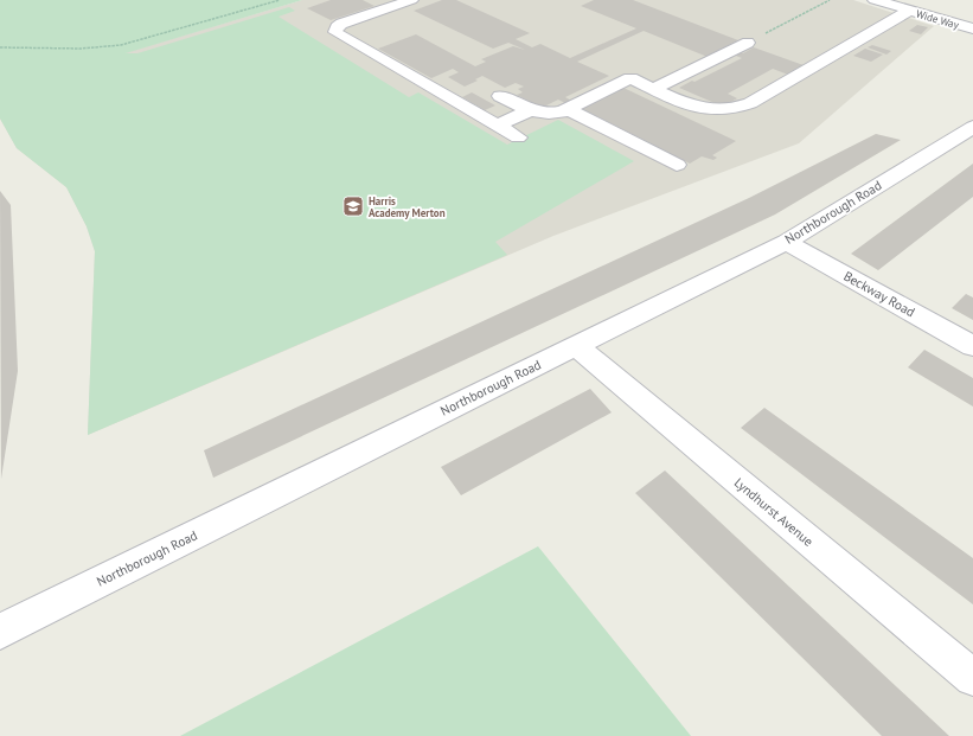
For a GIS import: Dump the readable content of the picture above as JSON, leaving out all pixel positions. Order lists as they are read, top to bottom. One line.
{"streets":{"street":["Wide Way","Northborough Road","Beckway Road","Lyndhurst Avenue"]},"crossings":[["Northborough Road","Beckway Road"],["Northborough Road","Lyndhurst Avenue"]],"places":{"school or university":["Harris Academy Merton"]}}
